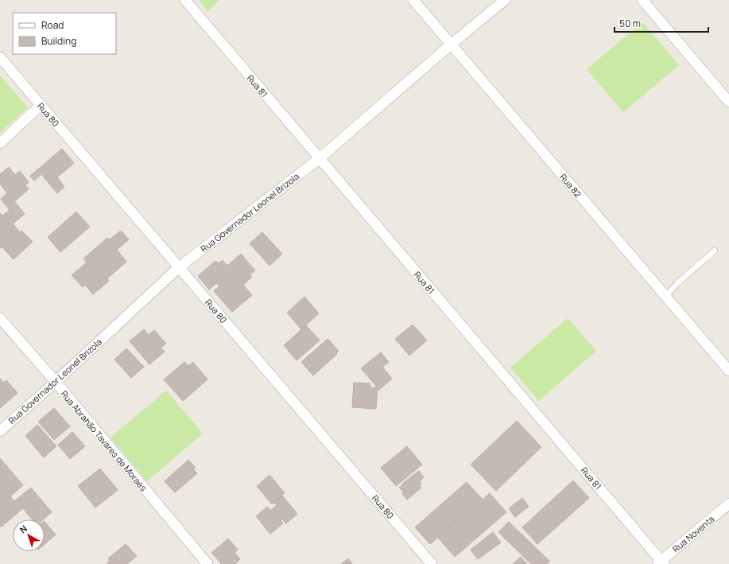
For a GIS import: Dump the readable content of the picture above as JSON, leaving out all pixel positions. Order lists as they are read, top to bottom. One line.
{"streets":{"street":["Rua 81","Rua 80","Rua 82","Rua Governador Leonel Brizola","Rua Abrahão Tavares de Moraes","Rua Noventa"]},"crossings":[["Rua 81","Rua Governador Leonel Brizola"],["Rua 81","Rua Noventa"],["Rua 80","Rua Governador Leonel Brizola"],["Rua 82","Rua Governador Leonel Brizola"],["Rua Governador Leonel Brizola","Rua Abrahão Tavares de Moraes"]],"legend":["Road","Building"],"scale_bar":"50 m","north":"top left"}
